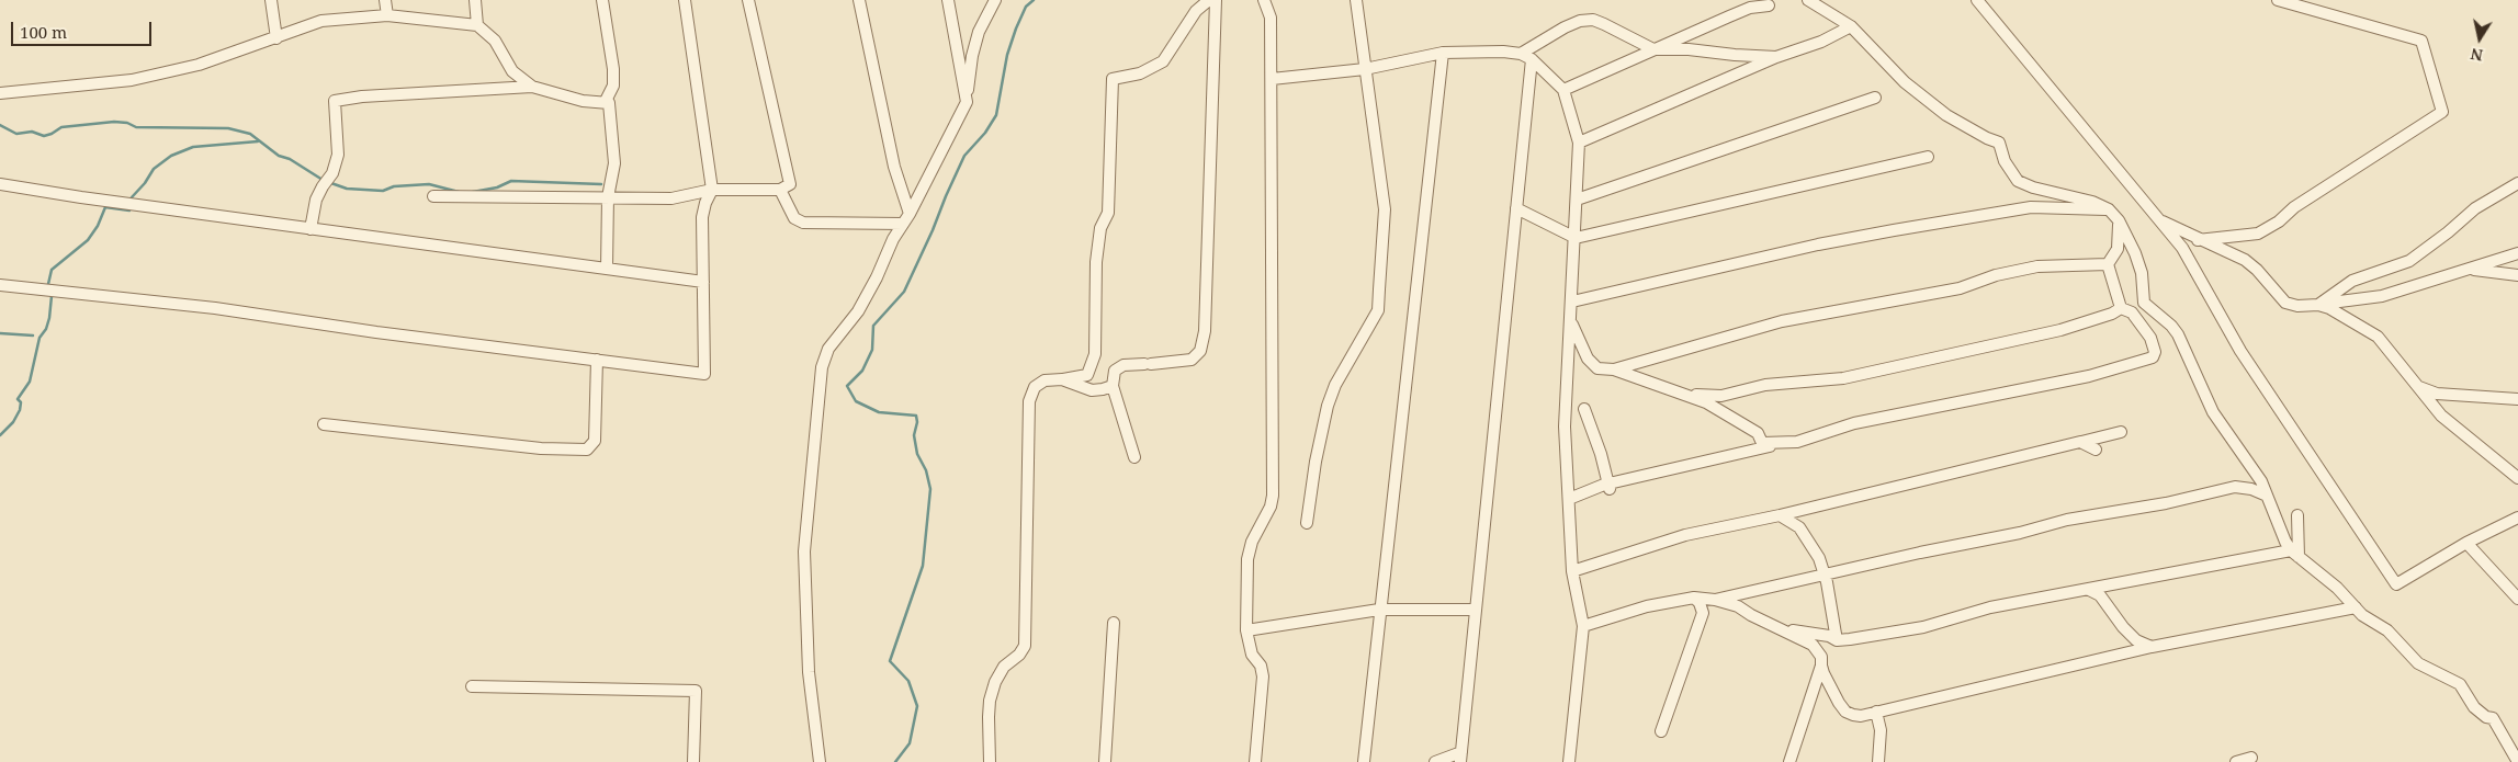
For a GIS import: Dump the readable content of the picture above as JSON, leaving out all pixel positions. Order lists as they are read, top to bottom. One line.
{"scale_bar":"100 m","north":"bottom"}
